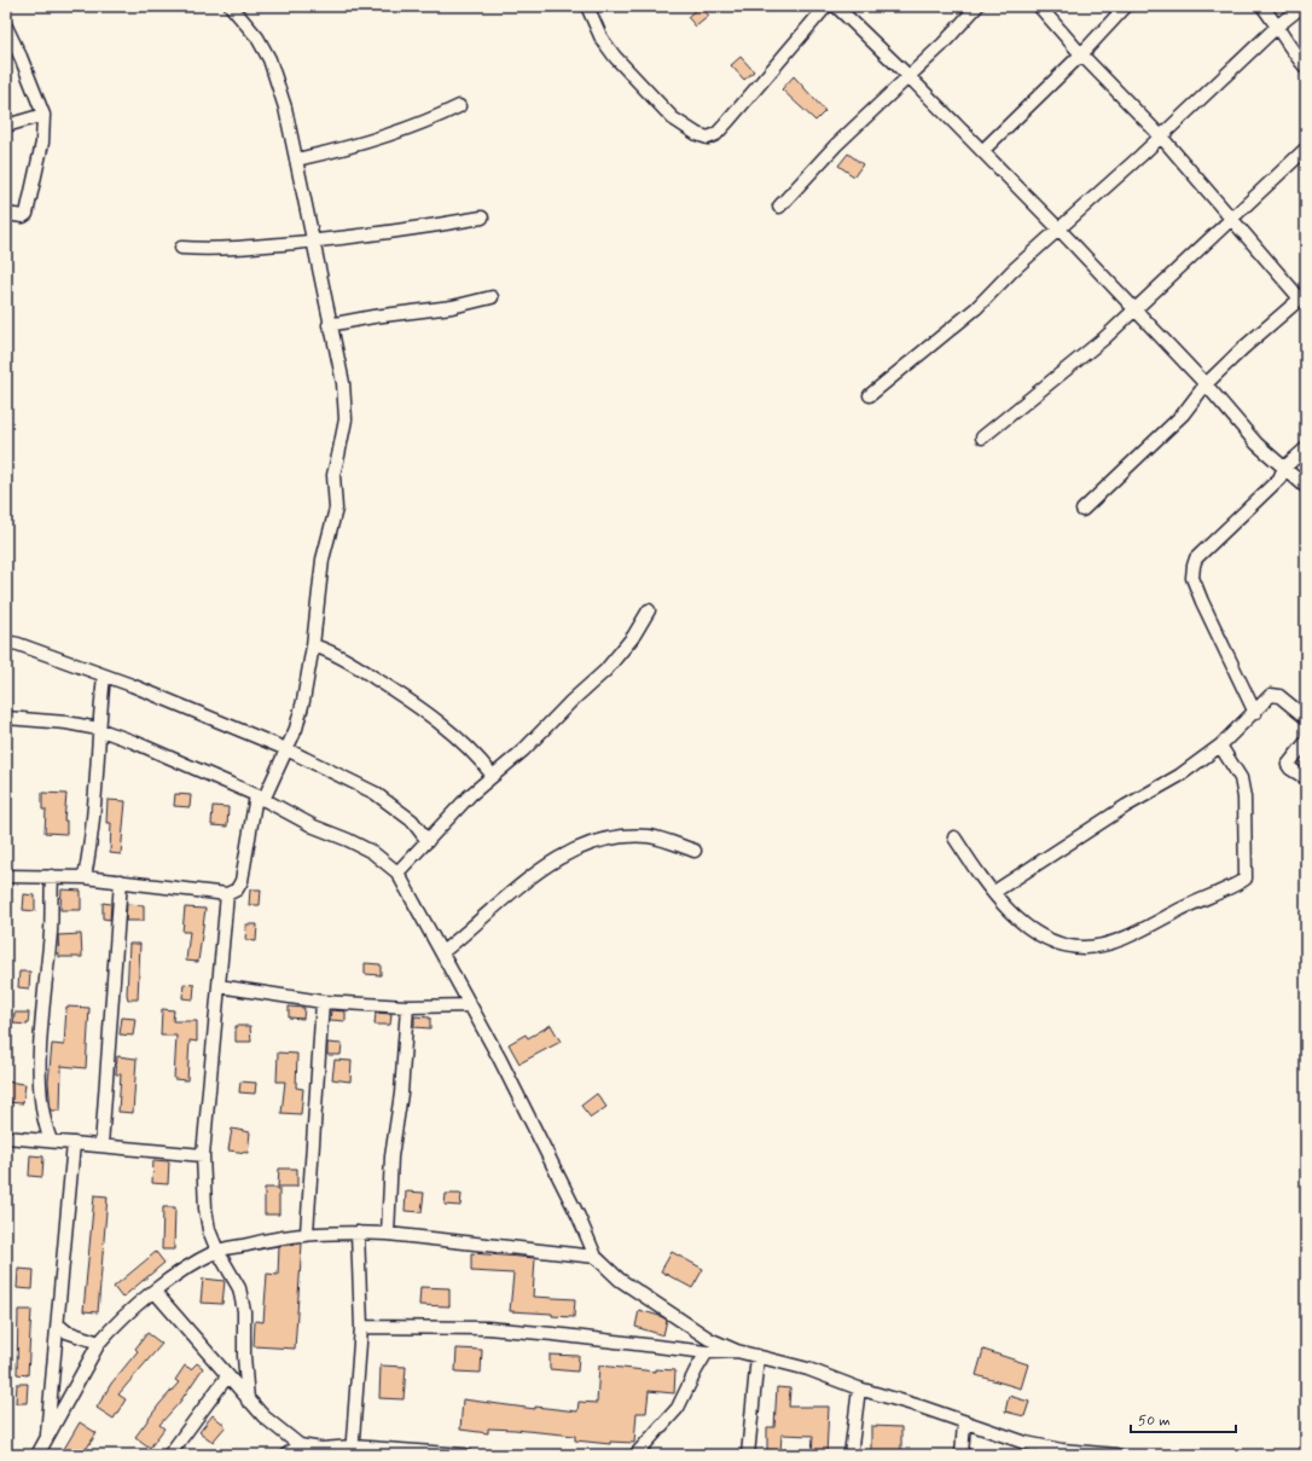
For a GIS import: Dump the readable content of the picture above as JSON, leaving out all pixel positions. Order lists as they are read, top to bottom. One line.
{"scale_bar":"50 m"}
